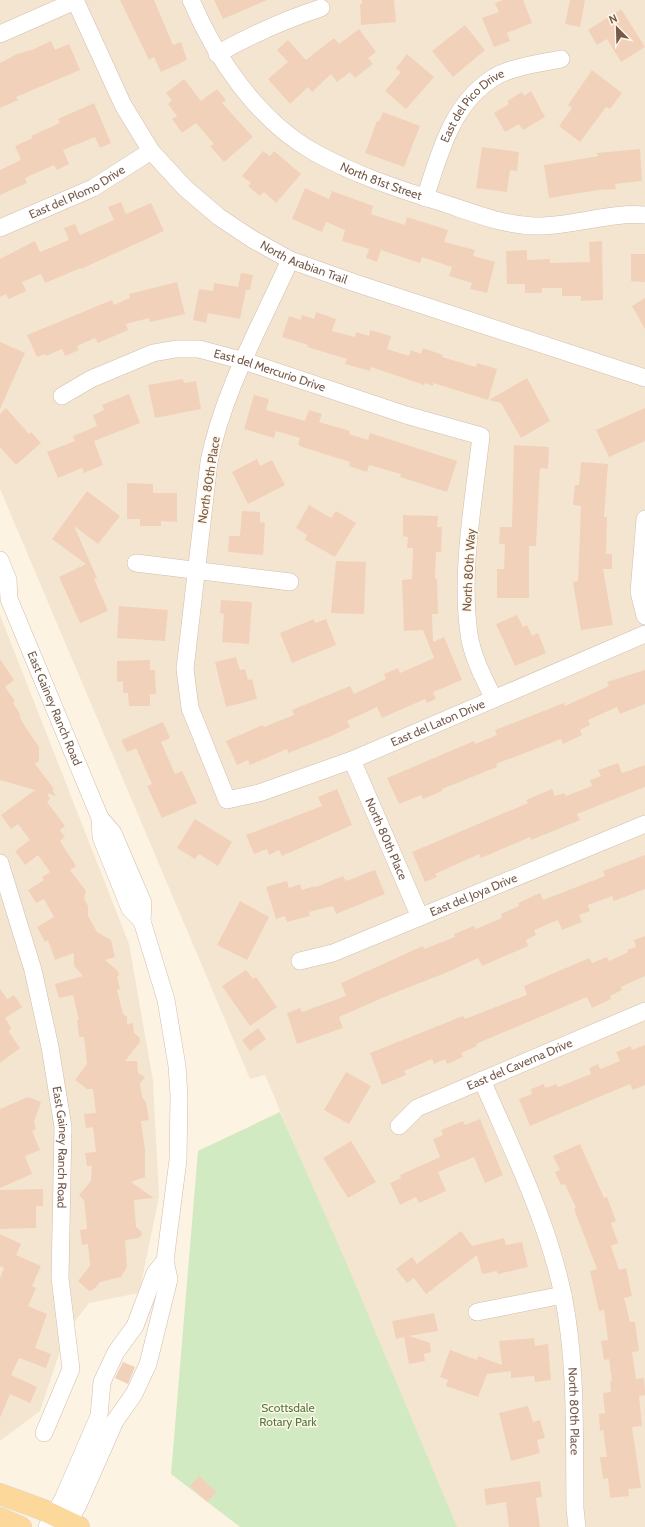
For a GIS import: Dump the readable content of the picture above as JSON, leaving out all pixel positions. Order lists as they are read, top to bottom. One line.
{"streets":{"street":["East del Pico Drive","North 81st Street","East del Plomo Drive","North Arabian Trail","East del Mercurio Drive","North 80th Place","North 80th Way","East Gainey Ranch Road","East del Laton Drive","East del Joya Drive","East del Caverna Drive"]},"crossings":[["East del Pico Drive","North 81st Street"],["East del Plomo Drive","North Arabian Trail"],["North Arabian Trail","North 80th Place"],["East del Mercurio Drive","North 80th Place"],["East del Mercurio Drive","North 80th Way"],["North 80th Place","East del Laton Drive"],["North 80th Place","East del Joya Drive"],["North 80th Place","East del Caverna Drive"],["North 80th Way","East del Laton Drive"]],"parks":["Scottsdale Rotary Park"],"north":"top left"}
